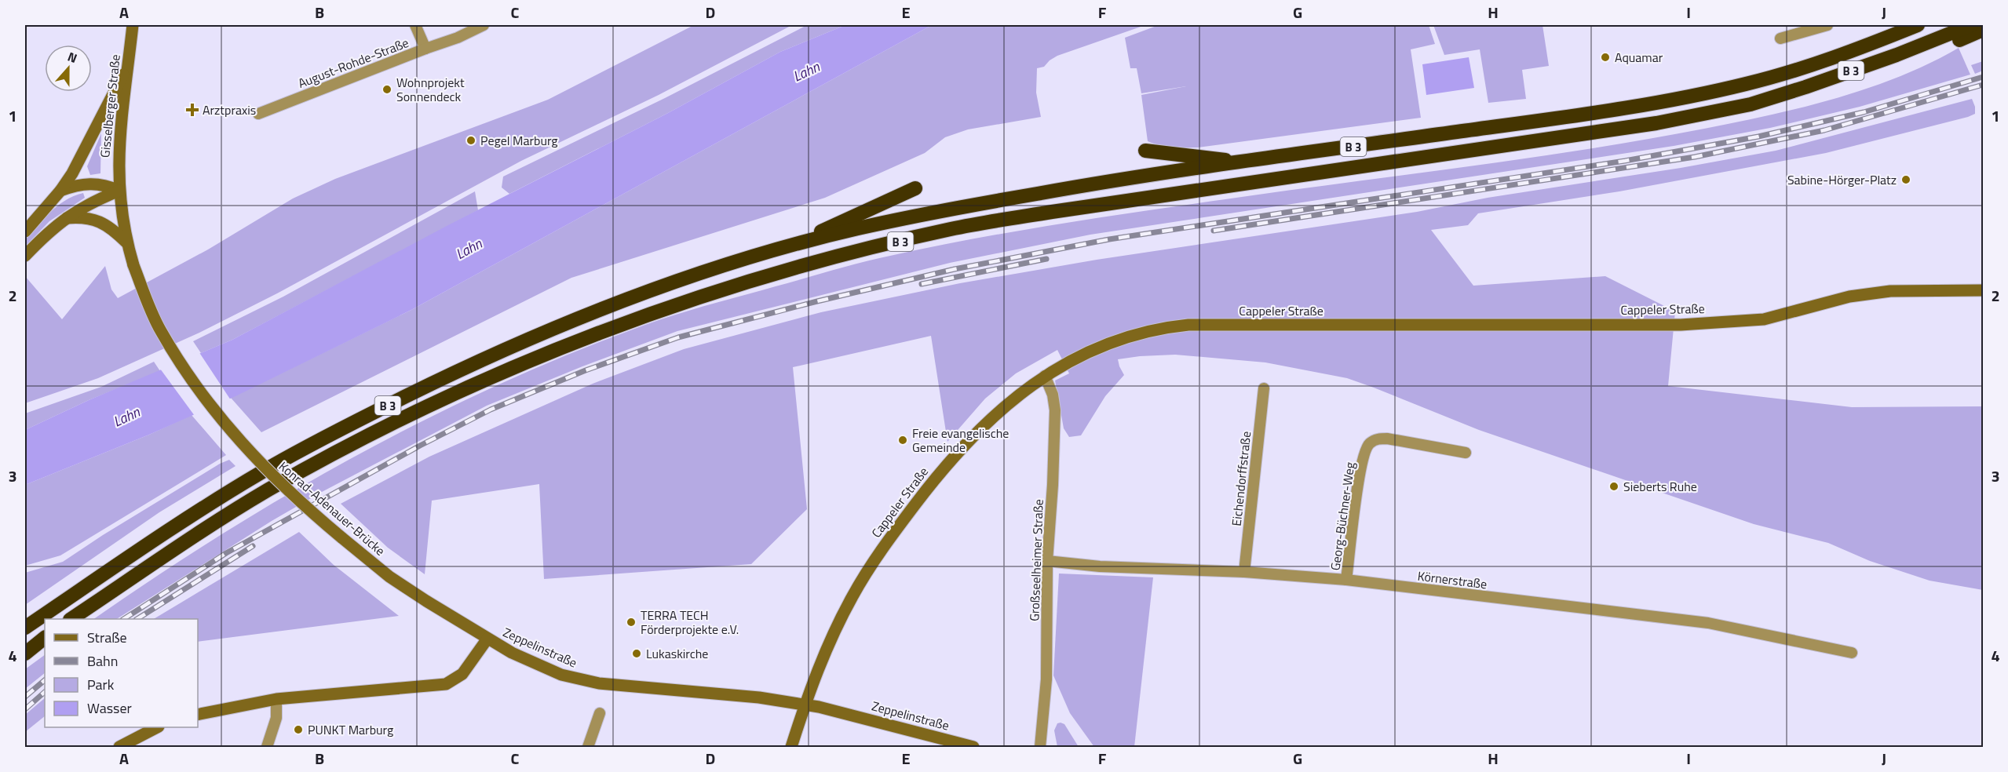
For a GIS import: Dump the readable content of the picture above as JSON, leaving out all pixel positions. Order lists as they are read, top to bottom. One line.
{"streets":{"highway":["B 3"],"main road":["Gisselberger Straße","Cappeler Straße","Konrad-Adenauer-Brücke","Zeppelinstraße"],"street":["August-Rohde-Straße","Eichendorffstraße","Georg-Büchner-Weg","Großseelheimer Straße","Körnerstraße"]},"crossings":[["Gisselberger Straße","Konrad-Adenauer-Brücke"],["Cappeler Straße","Großseelheimer Straße"],["Cappeler Straße","Zeppelinstraße"],["Eichendorffstraße","Körnerstraße"],["Konrad-Adenauer-Brücke","Zeppelinstraße"],["Georg-Büchner-Weg","Körnerstraße"],["Großseelheimer Straße","Körnerstraße"]],"water":["Lahn"],"places":{"other":["Aquamar","Wohnprojekt Sonnendeck","Pegel Marburg","Sabine-Hörger-Platz","Freie evangelische Gemeinde","Sieberts Ruhe","TERRA TECH Förderprojekte e.V.","Lukaskirche","PUNKT Marburg"],"health":["Arztpraxis"]},"legend":["Straße","Bahn","Park","Wasser"],"north":"top","grid":{"columns":["A","B","C","D","E","F","G","H","I","J"],"rows":["1","2","3","4"]}}
